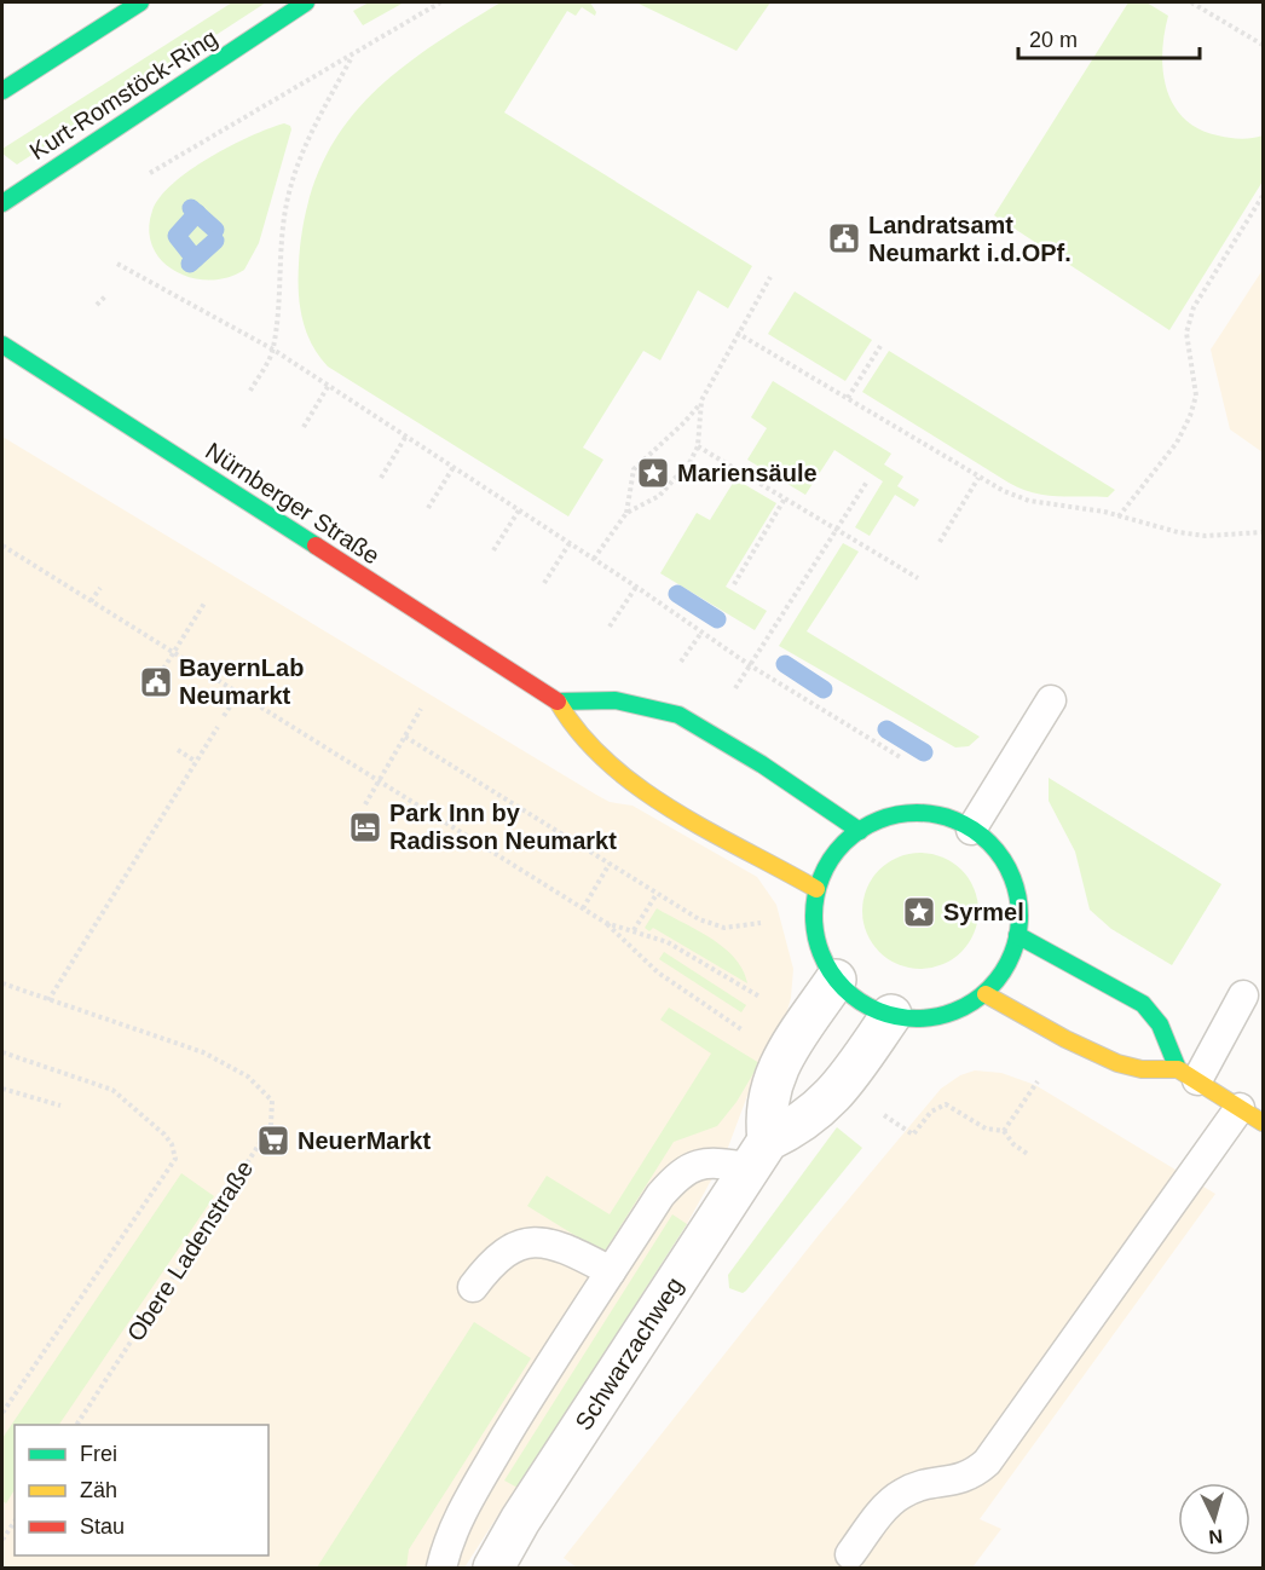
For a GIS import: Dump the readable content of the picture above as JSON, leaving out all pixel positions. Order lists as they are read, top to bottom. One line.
{"streets":{"main road":["Kurt-Romstöck-Ring","Nürnberger Straße"],"street":["Schwarzachweg"],"path":["Obere Ladenstraße"]},"places":{"public building":["Landratsamt Neumarkt i.d.OPf.","BayernLab Neumarkt"],"place":["Mariensäule","Syrmel"],"hotel":["Park Inn by Radisson Neumarkt"],"supermarket":["NeuerMarkt"]},"legend":["Frei","Zäh","Stau"],"scale_bar":"20 m","north":"bottom"}
